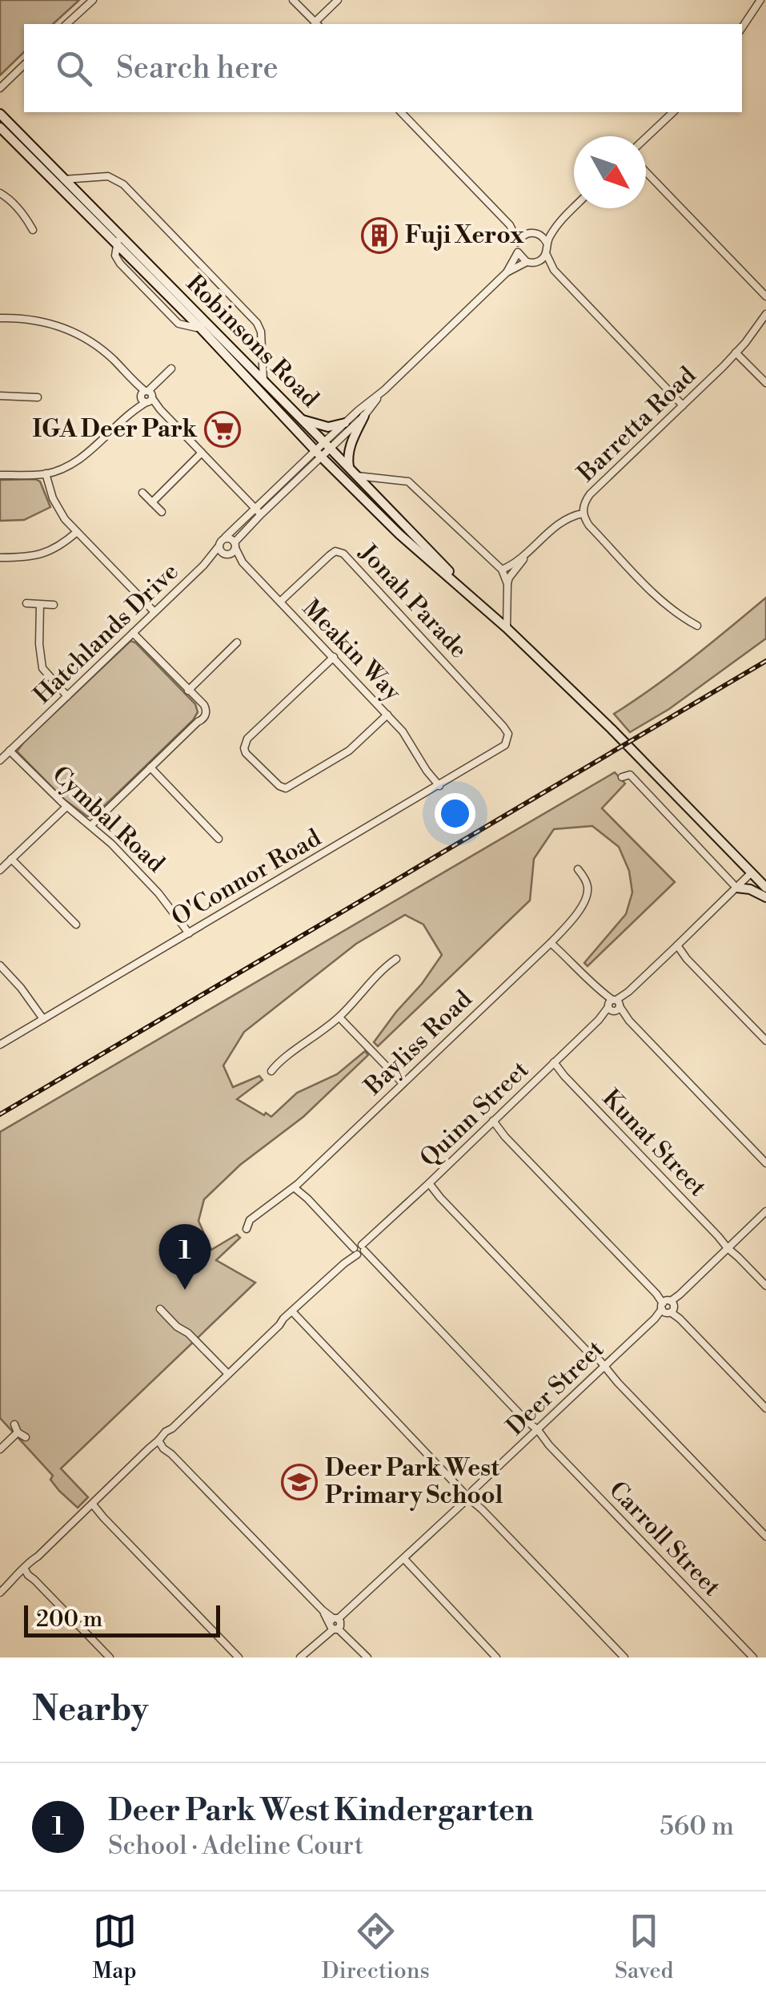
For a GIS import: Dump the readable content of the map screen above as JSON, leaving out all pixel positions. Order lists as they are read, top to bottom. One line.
{"streets":{"main road":["Robinsons Road"],"street":["Barretta Road","Jonah Parade","Hatchlands Drive","Meakin Way","Cymbal Road","O'Connor Road","Bayliss Road","Quinn Street","Kunat Street","Deer Street","Carroll Street"]},"crossings":[["Robinsons Road","Quinn Street"],["Jonah Parade","Meakin Way"],["Jonah Parade","O'Connor Road"],["Hatchlands Drive","Meakin Way"],["Hatchlands Drive","Cymbal Road"],["Meakin Way","O'Connor Road"],["Cymbal Road","O'Connor Road"],["Bayliss Road","Carroll Street"],["Quinn Street","Kunat Street"],["Quinn Street","Carroll Street"],["Kunat Street","Deer Street"],["Deer Street","Carroll Street"]],"places":{"building":["Fuji Xerox"],"supermarket":["IGA Deer Park"],"school or university":["Deer Park West Primary School"]},"scale_bar":"200 m","north":"bottom right","page":{"search":"Search here","pins":"1","scale":"200 m","heading":"Nearby","list":[{"mark":"1","name":"Deer Park West Kindergarten","note":"School · Adeline Court","value":"560 m"}],"nav":["Map","Directions","Saved"]}}
